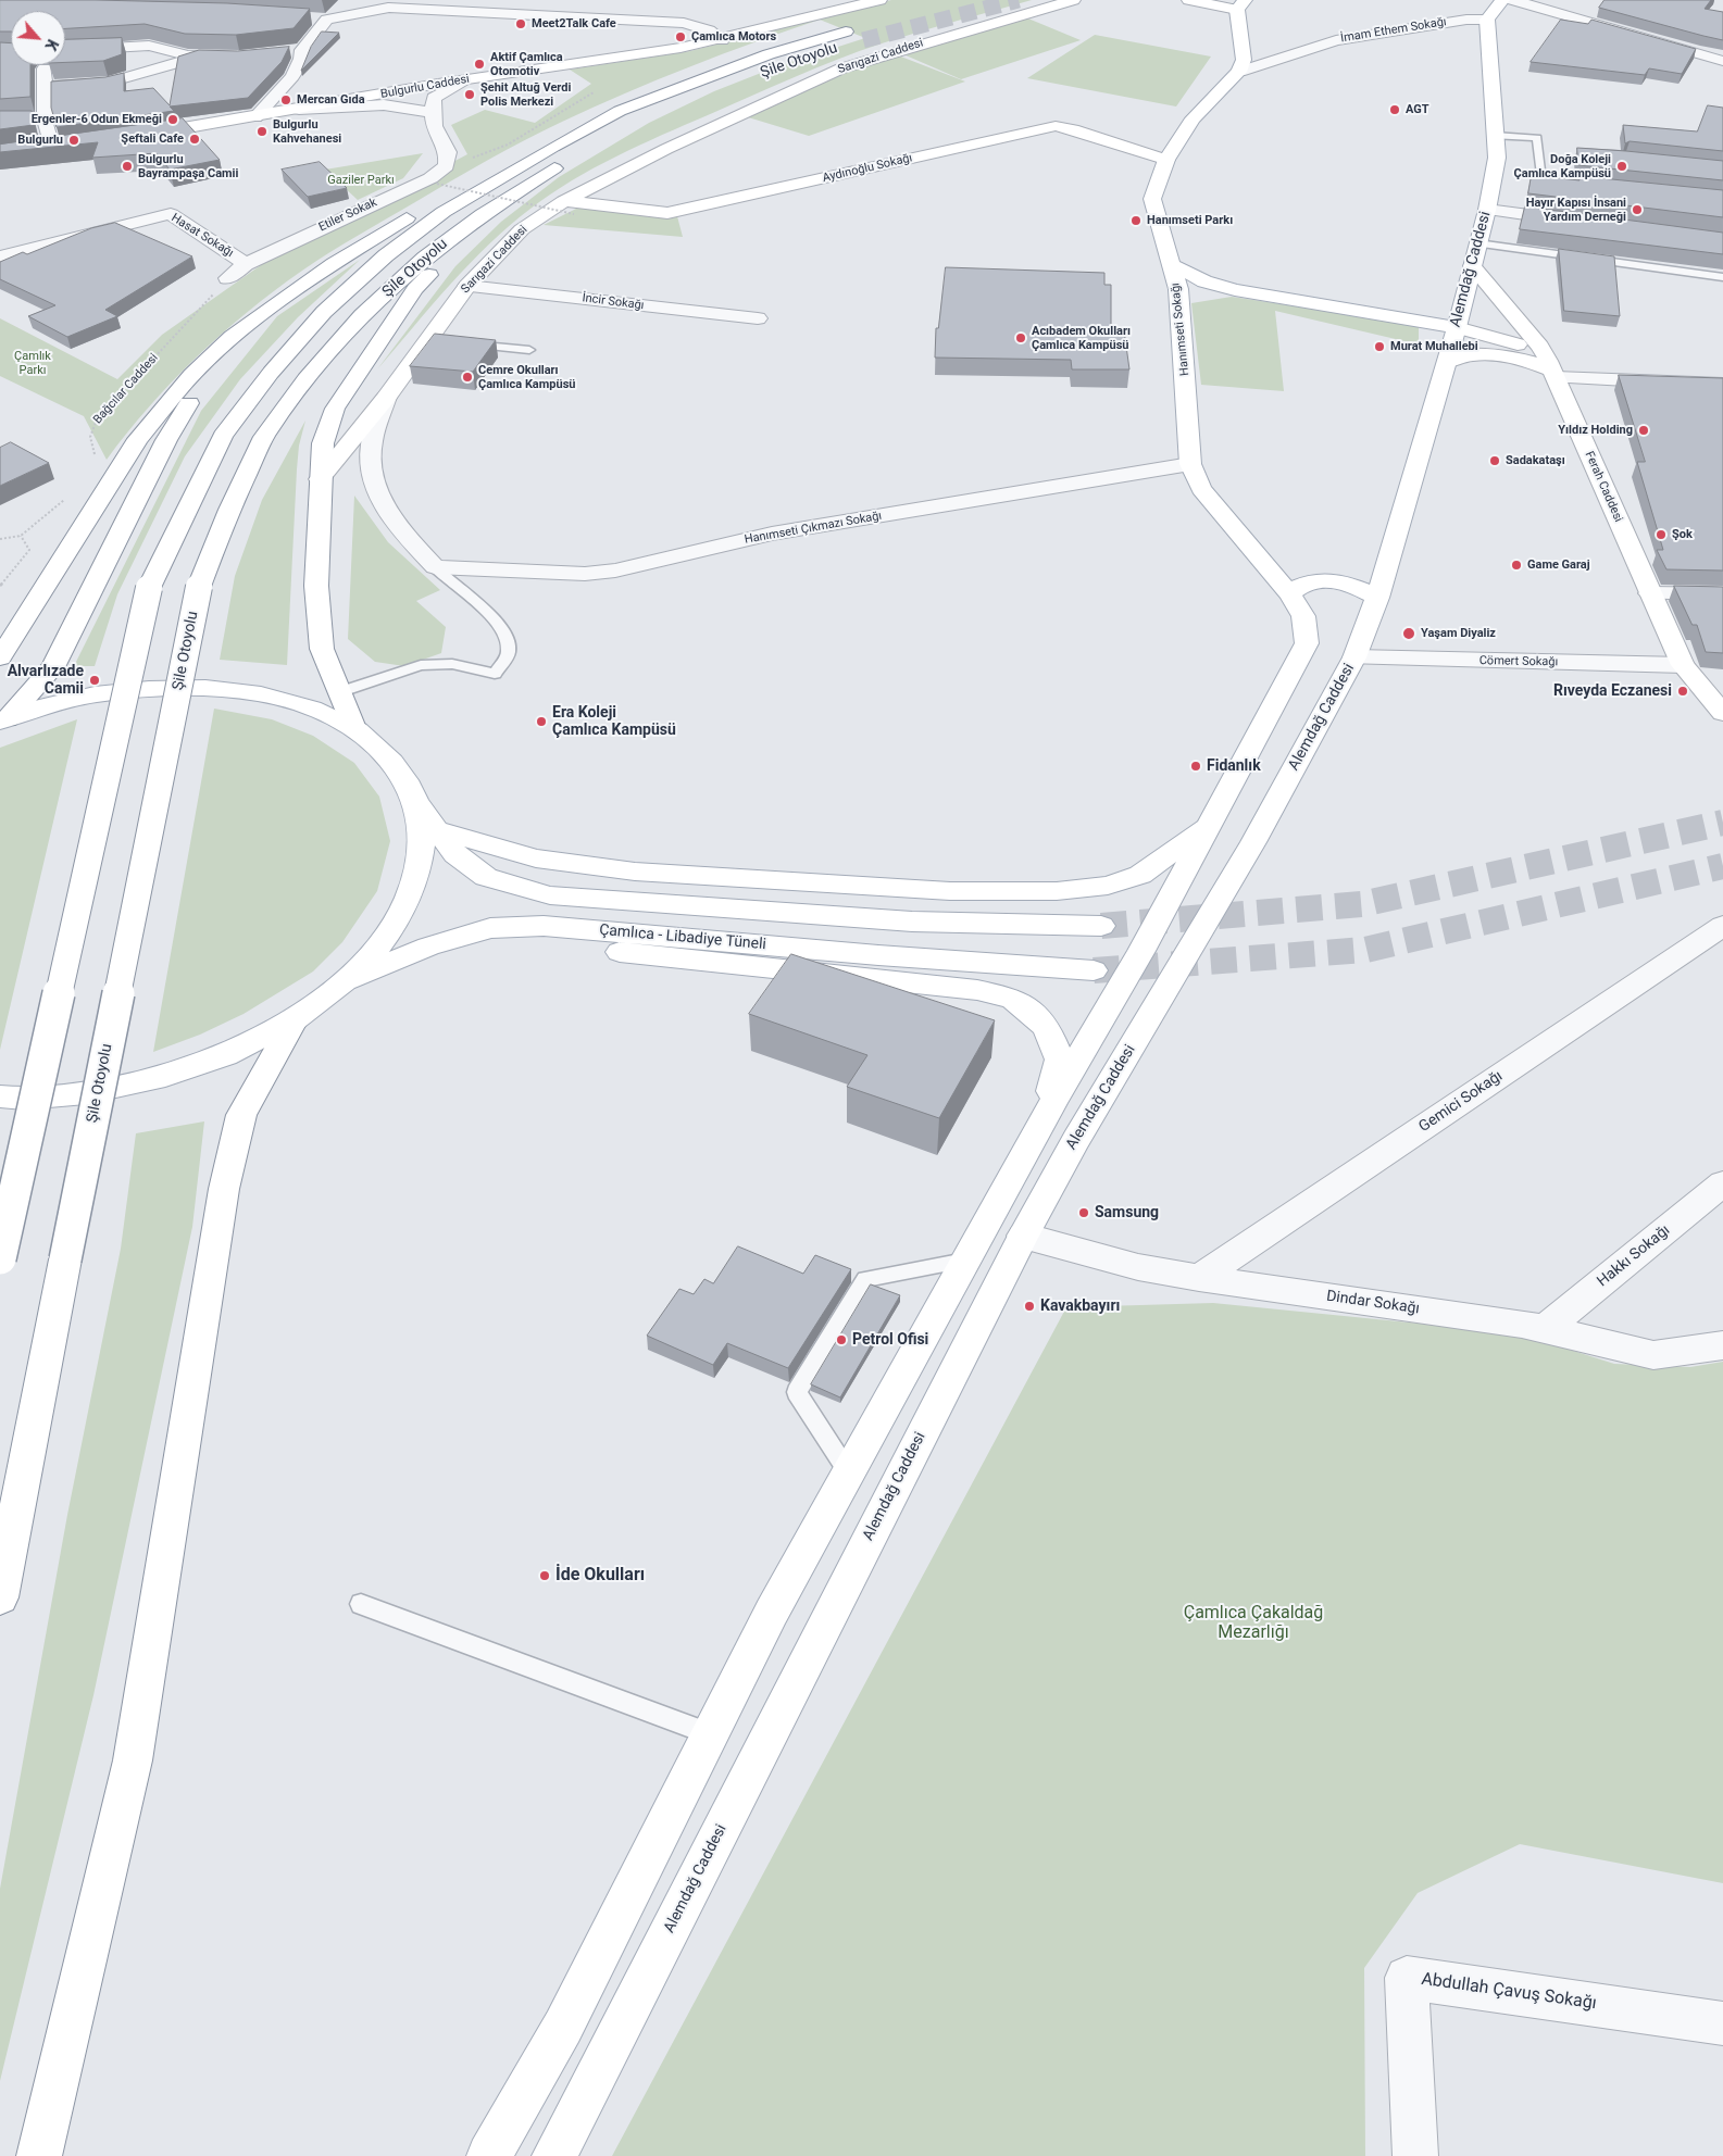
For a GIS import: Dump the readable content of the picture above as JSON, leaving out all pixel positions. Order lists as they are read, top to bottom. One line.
{"streets":{"main road":["Sarıgazi Caddesi","Şile Otoyolu","Bulgurlu Caddesi","Aydınoğlu Sokağı","Alemdağ Caddesi","Hanımseti Sokağı","Ferah Caddesi","Çamlıca - Libadiye Tüneli"],"street":["İmam Ethem Sokağı","Etiler Sokak","Hasat Sokağı","İncir Sokağı","Hanımseti Çıkmazı Sokağı","Cömert Sokağı","Gemici Sokağı","Hakkı Sokağı","Dindar Sokağı","Abdullah Çavuş Sokağı"],"path":["Bağcılar Caddesi"]},"crossings":[["İmam Ethem Sokağı","Alemdağ Caddesi"],["İmam Ethem Sokağı","Hanımseti Sokağı"],["Sarıgazi Caddesi","Aydınoğlu Sokağı"],["Sarıgazi Caddesi","İncir Sokağı"],["Sarıgazi Caddesi","Hanımseti Çıkmazı Sokağı"],["Aydınoğlu Sokağı","Hanımseti Sokağı"],["Etiler Sokak","Hasat Sokağı"],["Etiler Sokak","Bağcılar Caddesi"],["Alemdağ Caddesi","Ferah Caddesi"],["Alemdağ Caddesi","Cömert Sokağı"],["Alemdağ Caddesi","Dindar Sokağı"],["Hanımseti Sokağı","Hanımseti Çıkmazı Sokağı"],["Ferah Caddesi","Cömert Sokağı"],["Gemici Sokağı","Dindar Sokağı"],["Hakkı Sokağı","Dindar Sokağı"]],"parks":["Gaziler Parkı","Çamlık Parkı","Çamlıca Çakaldağ Mezarlığı"],"places":["Meet2Talk Cafe","Çamlıca Motors","Aktif Çamlıca Otomotiv","Şehit Altuğ Verdi Polis Merkezi","Mercan Gıda","AGT","Ergenler-6 Odun Ekmeği","Bulgurlu Kahvehanesi","Şeftali Cafe","Bulgurlu","Bulgurlu Bayrampaşa Camii","Doğa Koleji Çamlıca Kampüsü","Hayır Kapısı İnsani Yardım Derneği","Hanımseti Parkı","Acıbadem Okulları Çamlıca Kampüsü","Murat Muhallebi","Cemre Okulları Çamlıca Kampüsü","Yıldız Holding","Sadakataşı","Şok","Game Garaj","Yaşam Diyaliz","Alvarlızade Camii","Rıveyda Eczanesi","Era Koleji Çamlıca Kampüsü","Fidanlık","Samsung","Kavakbayırı","Petrol Ofisi","İde Okulları"],"north":"bottom right"}
